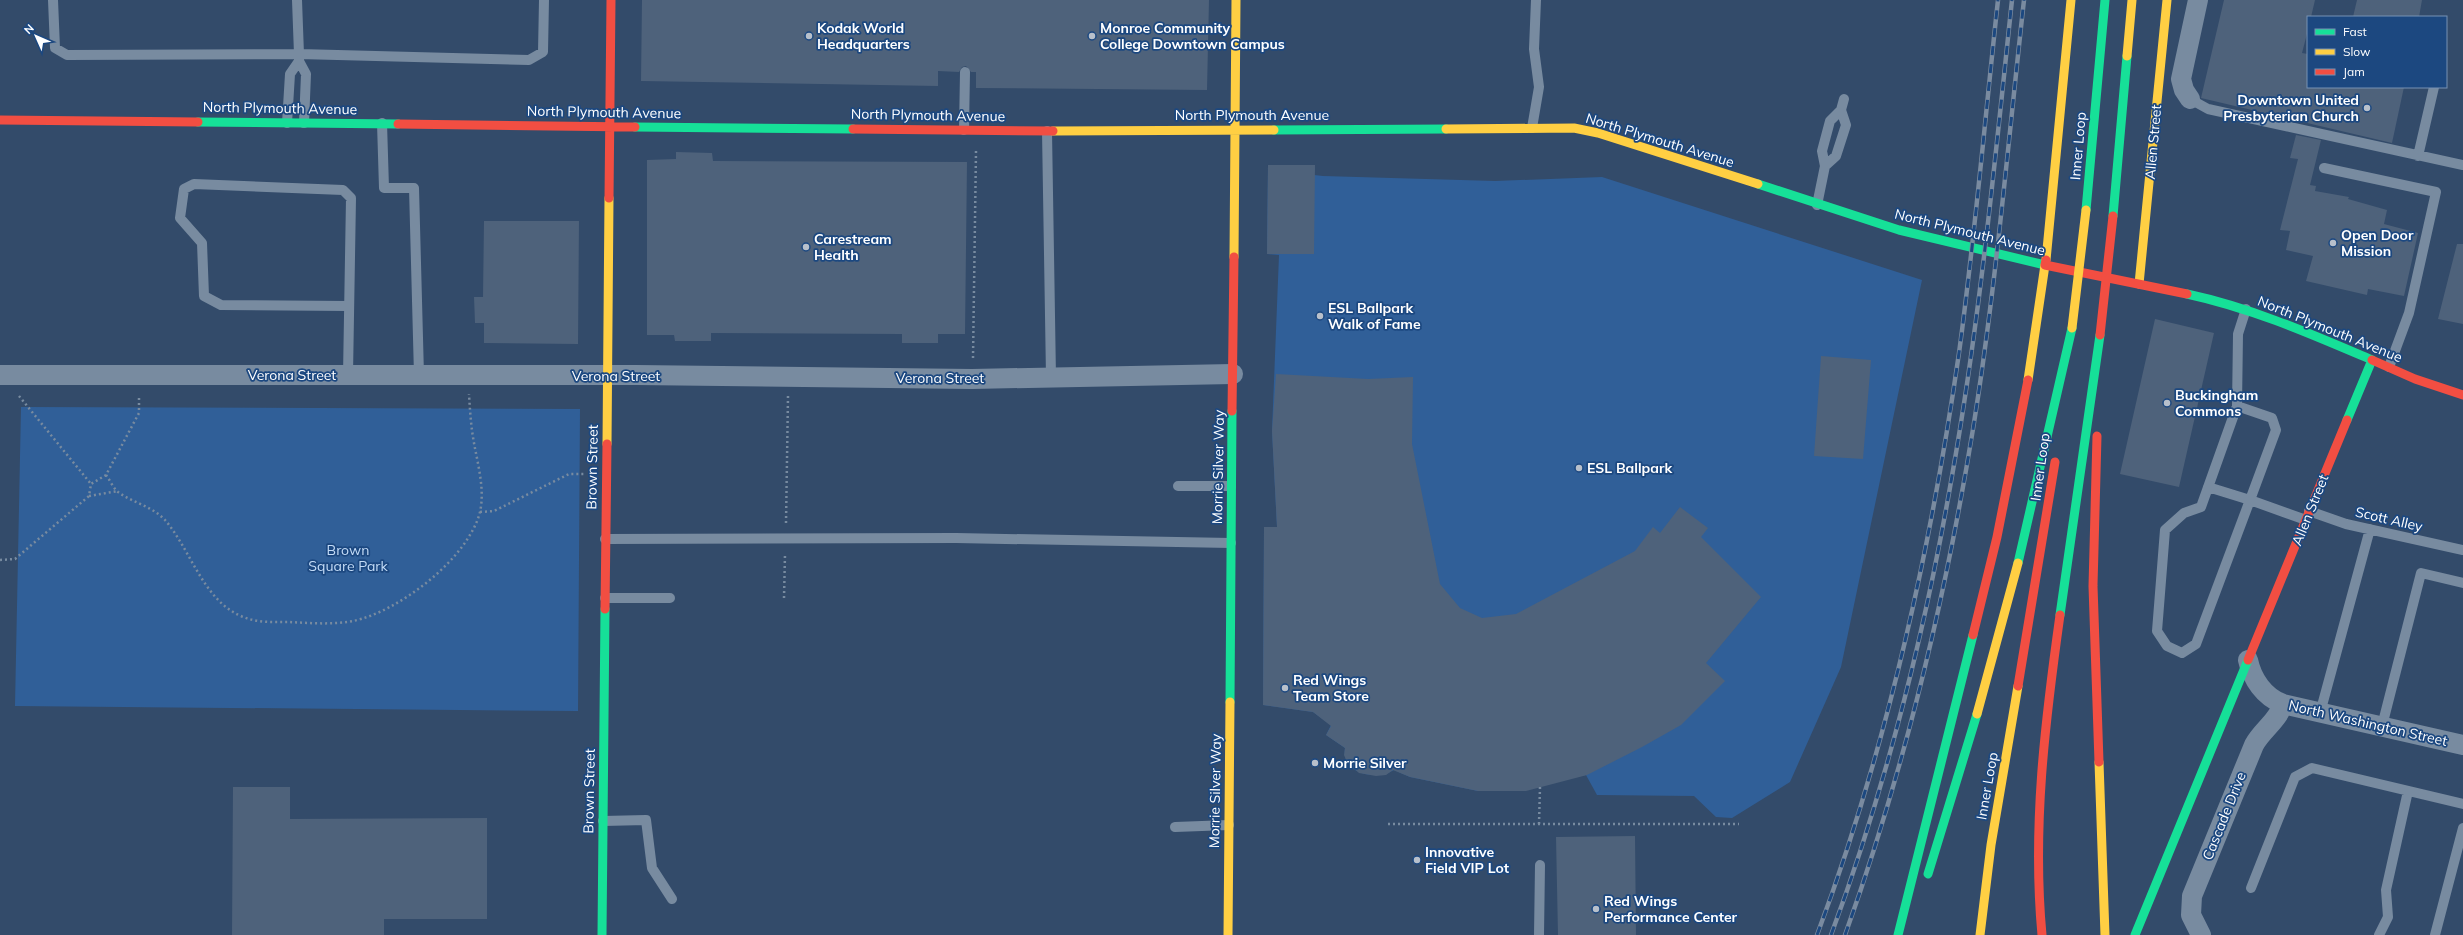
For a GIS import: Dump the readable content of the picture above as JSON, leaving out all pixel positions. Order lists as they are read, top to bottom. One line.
{"streets":{"main road":["North Plymouth Avenue","Allen Street","Inner Loop","Brown Street","Morrie Silver Way"],"street":["Verona Street","North Washington Street","Cascade Drive"],"lane":["Scott Alley"]},"crossings":[["North Plymouth Avenue","Allen Street"],["North Plymouth Avenue","Brown Street"],["North Plymouth Avenue","Morrie Silver Way"],["Allen Street","Scott Alley"],["Allen Street","North Washington Street"],["Verona Street","Brown Street"],["Verona Street","Morrie Silver Way"],["North Washington Street","Cascade Drive"]],"parks":["Brown Square Park"],"places":["Kodak World Headquarters","Monroe Community College Downtown Campus","Downtown United Presbyterian Church","Open Door Mission","Carestream Health","ESL Ballpark Walk of Fame","Buckingham Commons","ESL Ballpark","Red Wings Team Store","Morrie Silver","Innovative Field VIP Lot","Red Wings Performance Center"],"legend":["Fast","Slow","Jam"],"north":"top left"}
